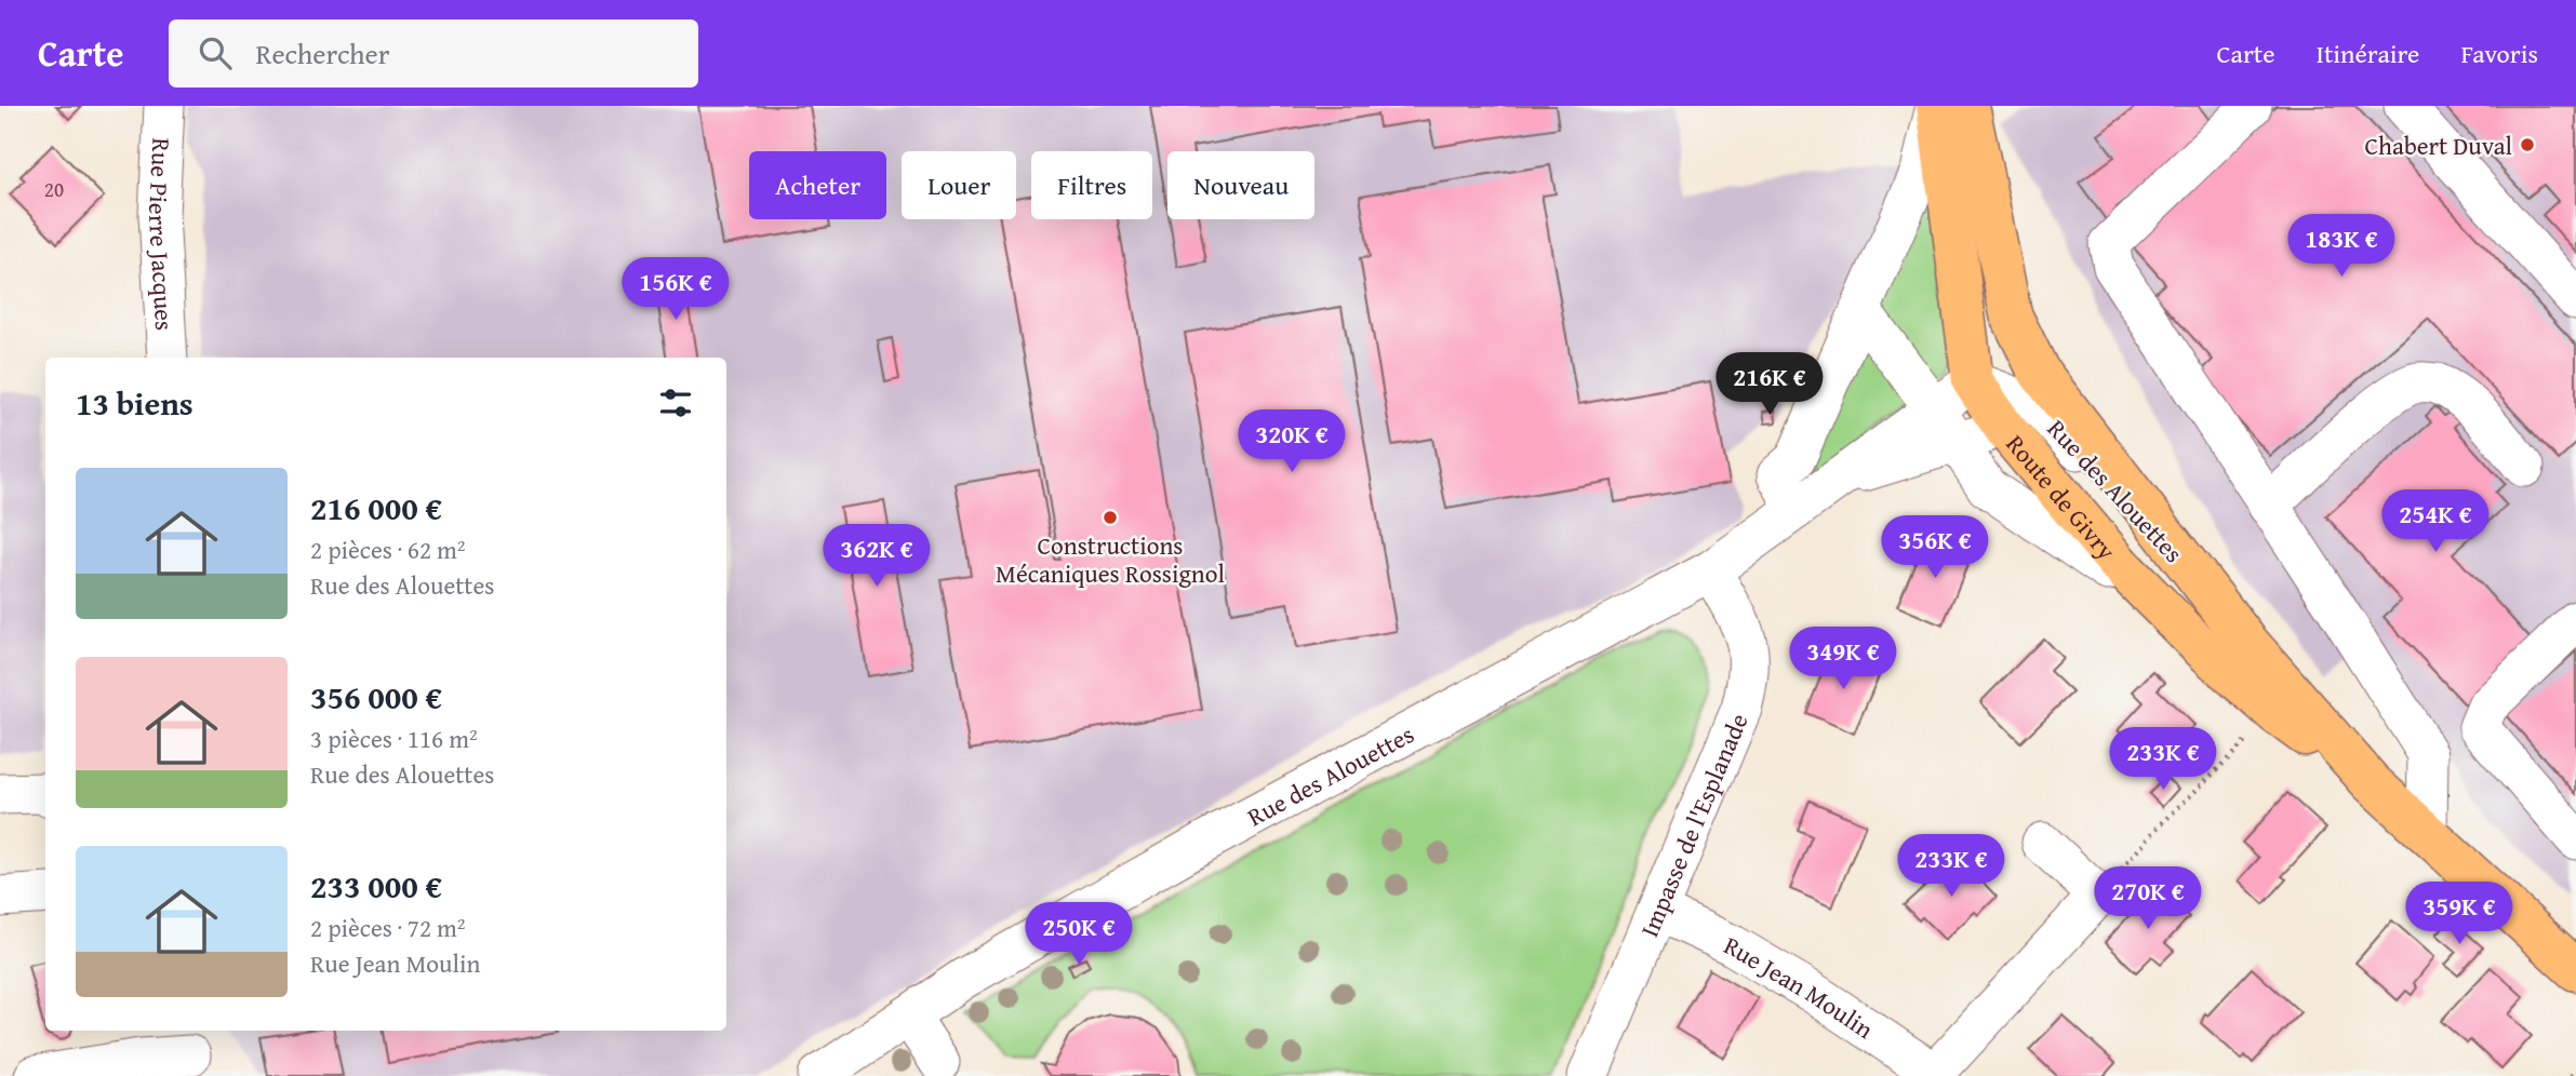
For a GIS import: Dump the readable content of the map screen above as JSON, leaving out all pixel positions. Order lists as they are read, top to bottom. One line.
{"streets":{"main road":["Route de Givry"],"street":["Rue Pierre Jacques","Rue des Alouettes","Impasse de l'Esplanade","Rue Jean Moulin"]},"crossings":[["Rue des Alouettes","Route de Givry"],["Rue des Alouettes","Impasse de l'Esplanade"],["Impasse de l'Esplanade","Rue Jean Moulin"]],"places":["Chabert Duval","Constructions Mécaniques Rossignol"],"house_numbers":["20"],"page":{"header":"Carte","search":"Rechercher","nav":["Carte","Itinéraire","Favoris"],"chip":["Acheter","Louer","Filtres","Nouveau"],"price":["183K €","156K €","216K €","320K €","254K €","356K €","362K €","349K €","233K €","233K €","270K €","359K €","250K €"],"heading":"13 biens","list":[{"name":"216 000 €","note":"2 pièces · 62 m² · Rue des Alouettes"},{"name":"356 000 €","note":"3 pièces · 116 m² · Rue des Alouettes"},{"name":"233 000 €","note":"2 pièces · 72 m² · Rue Jean Moulin"}]}}
